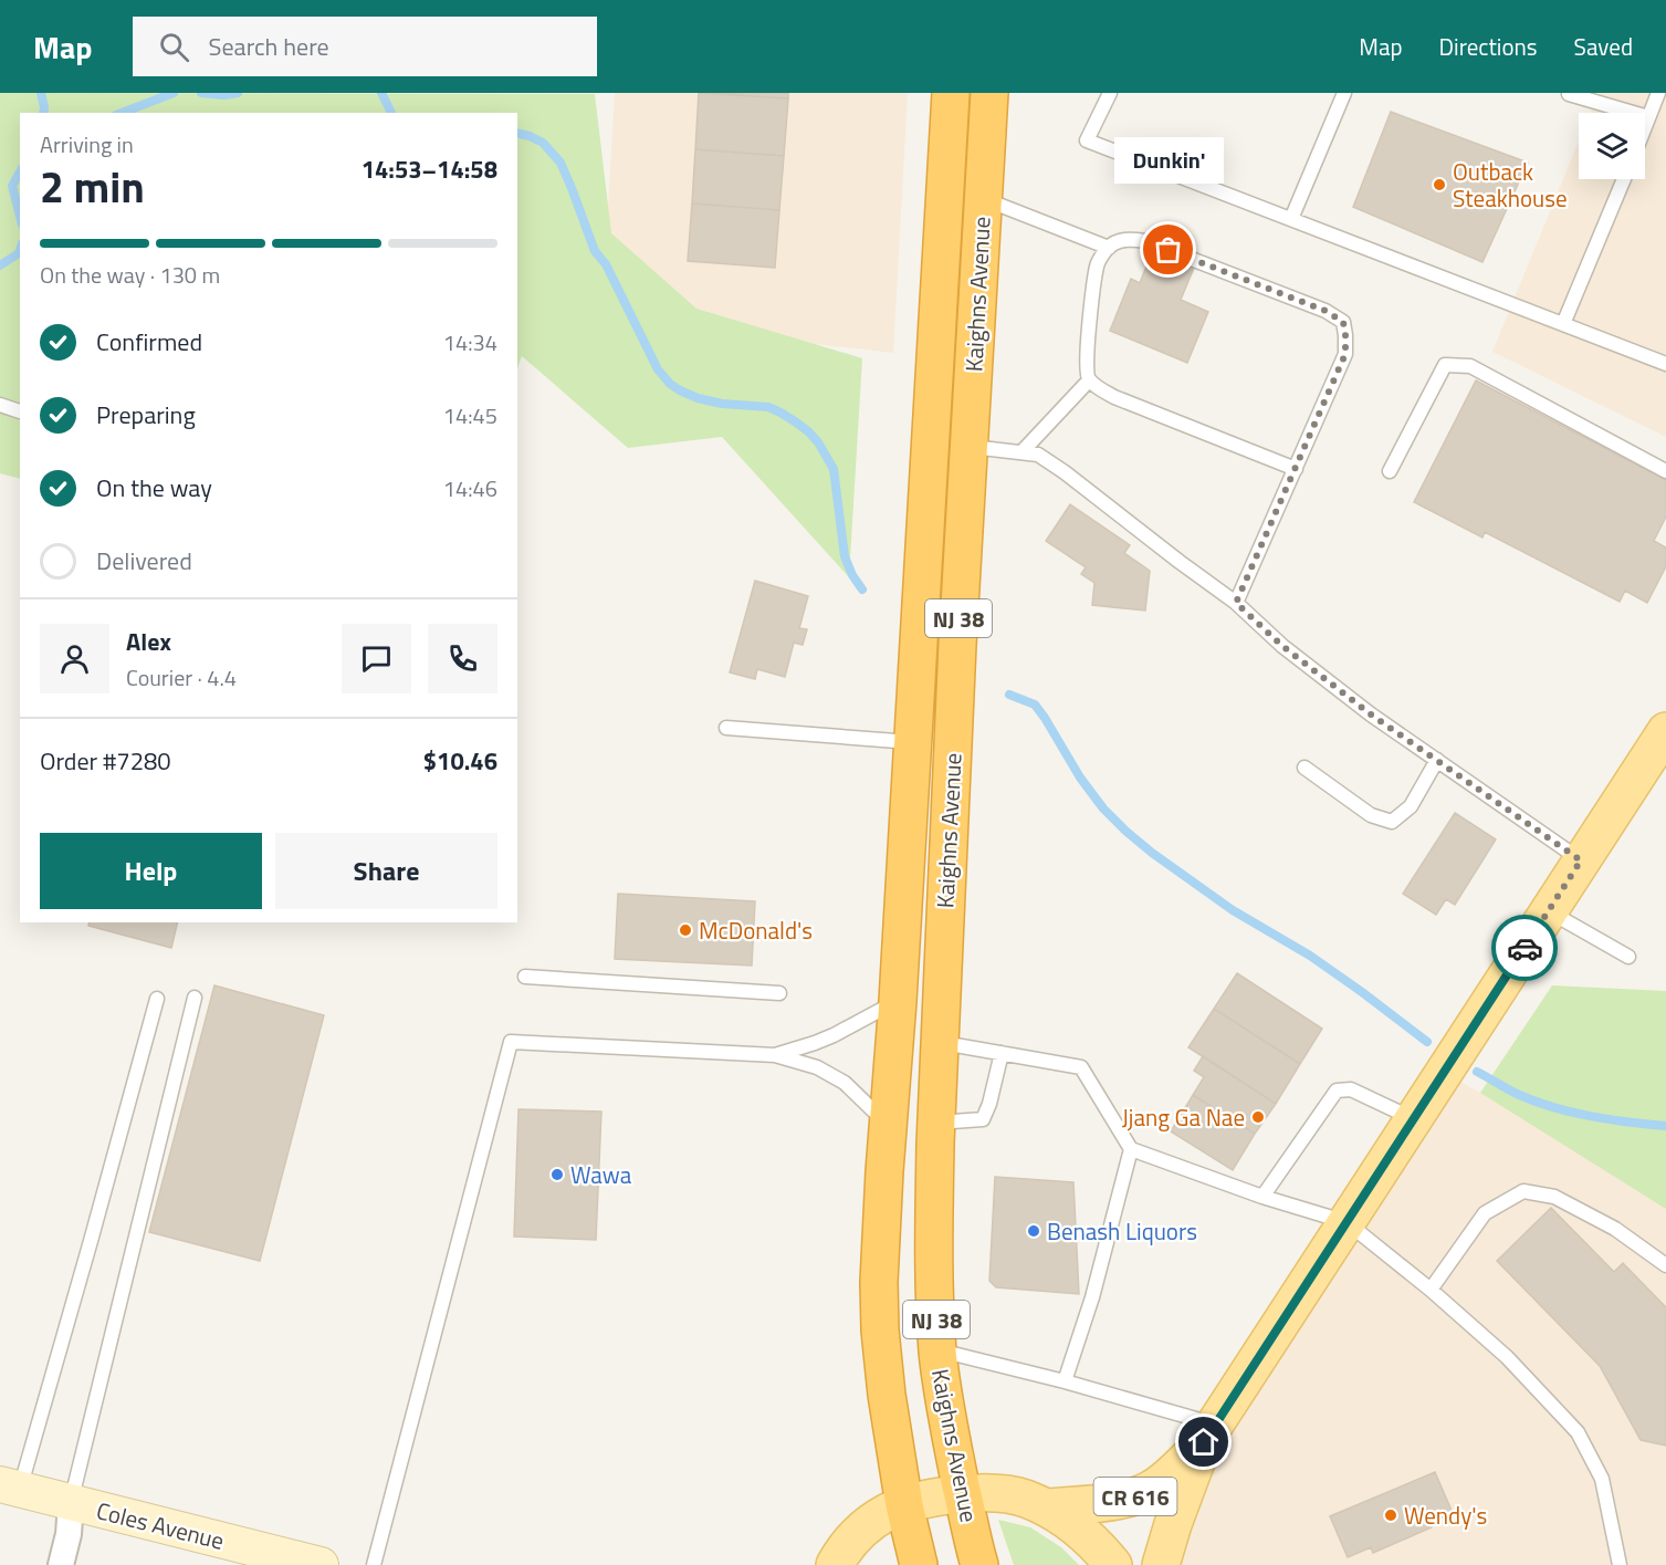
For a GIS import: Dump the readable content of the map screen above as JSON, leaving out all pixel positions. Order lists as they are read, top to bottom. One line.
{"streets":{"highway":["Kaighns Avenue","NJ 38"],"main road":["CR 616"],"street":["Coles Avenue"]},"crossings":[["Kaighns Avenue","CR 616"]],"places":["Outback Steakhouse","Dunkin'","McDonald's","Jjang Ga Nae","Wawa","Benash Liquors","Wendy's"],"page":{"header":"Map","search":"Search here","nav":["Map","Directions","Saved"],"heading":["2 min","Arriving in","14:53–14:58"],"panel":["Alex","Courier · 4.4","Order #7280","$10.46"],"bubble":"Dunkin'","bar":"On the way · 130 m","list":[["Confirmed","14:34"],["Preparing","14:45"],["On the way","14:46"],"Delivered"],"buttons":["Help","Share"]}}
